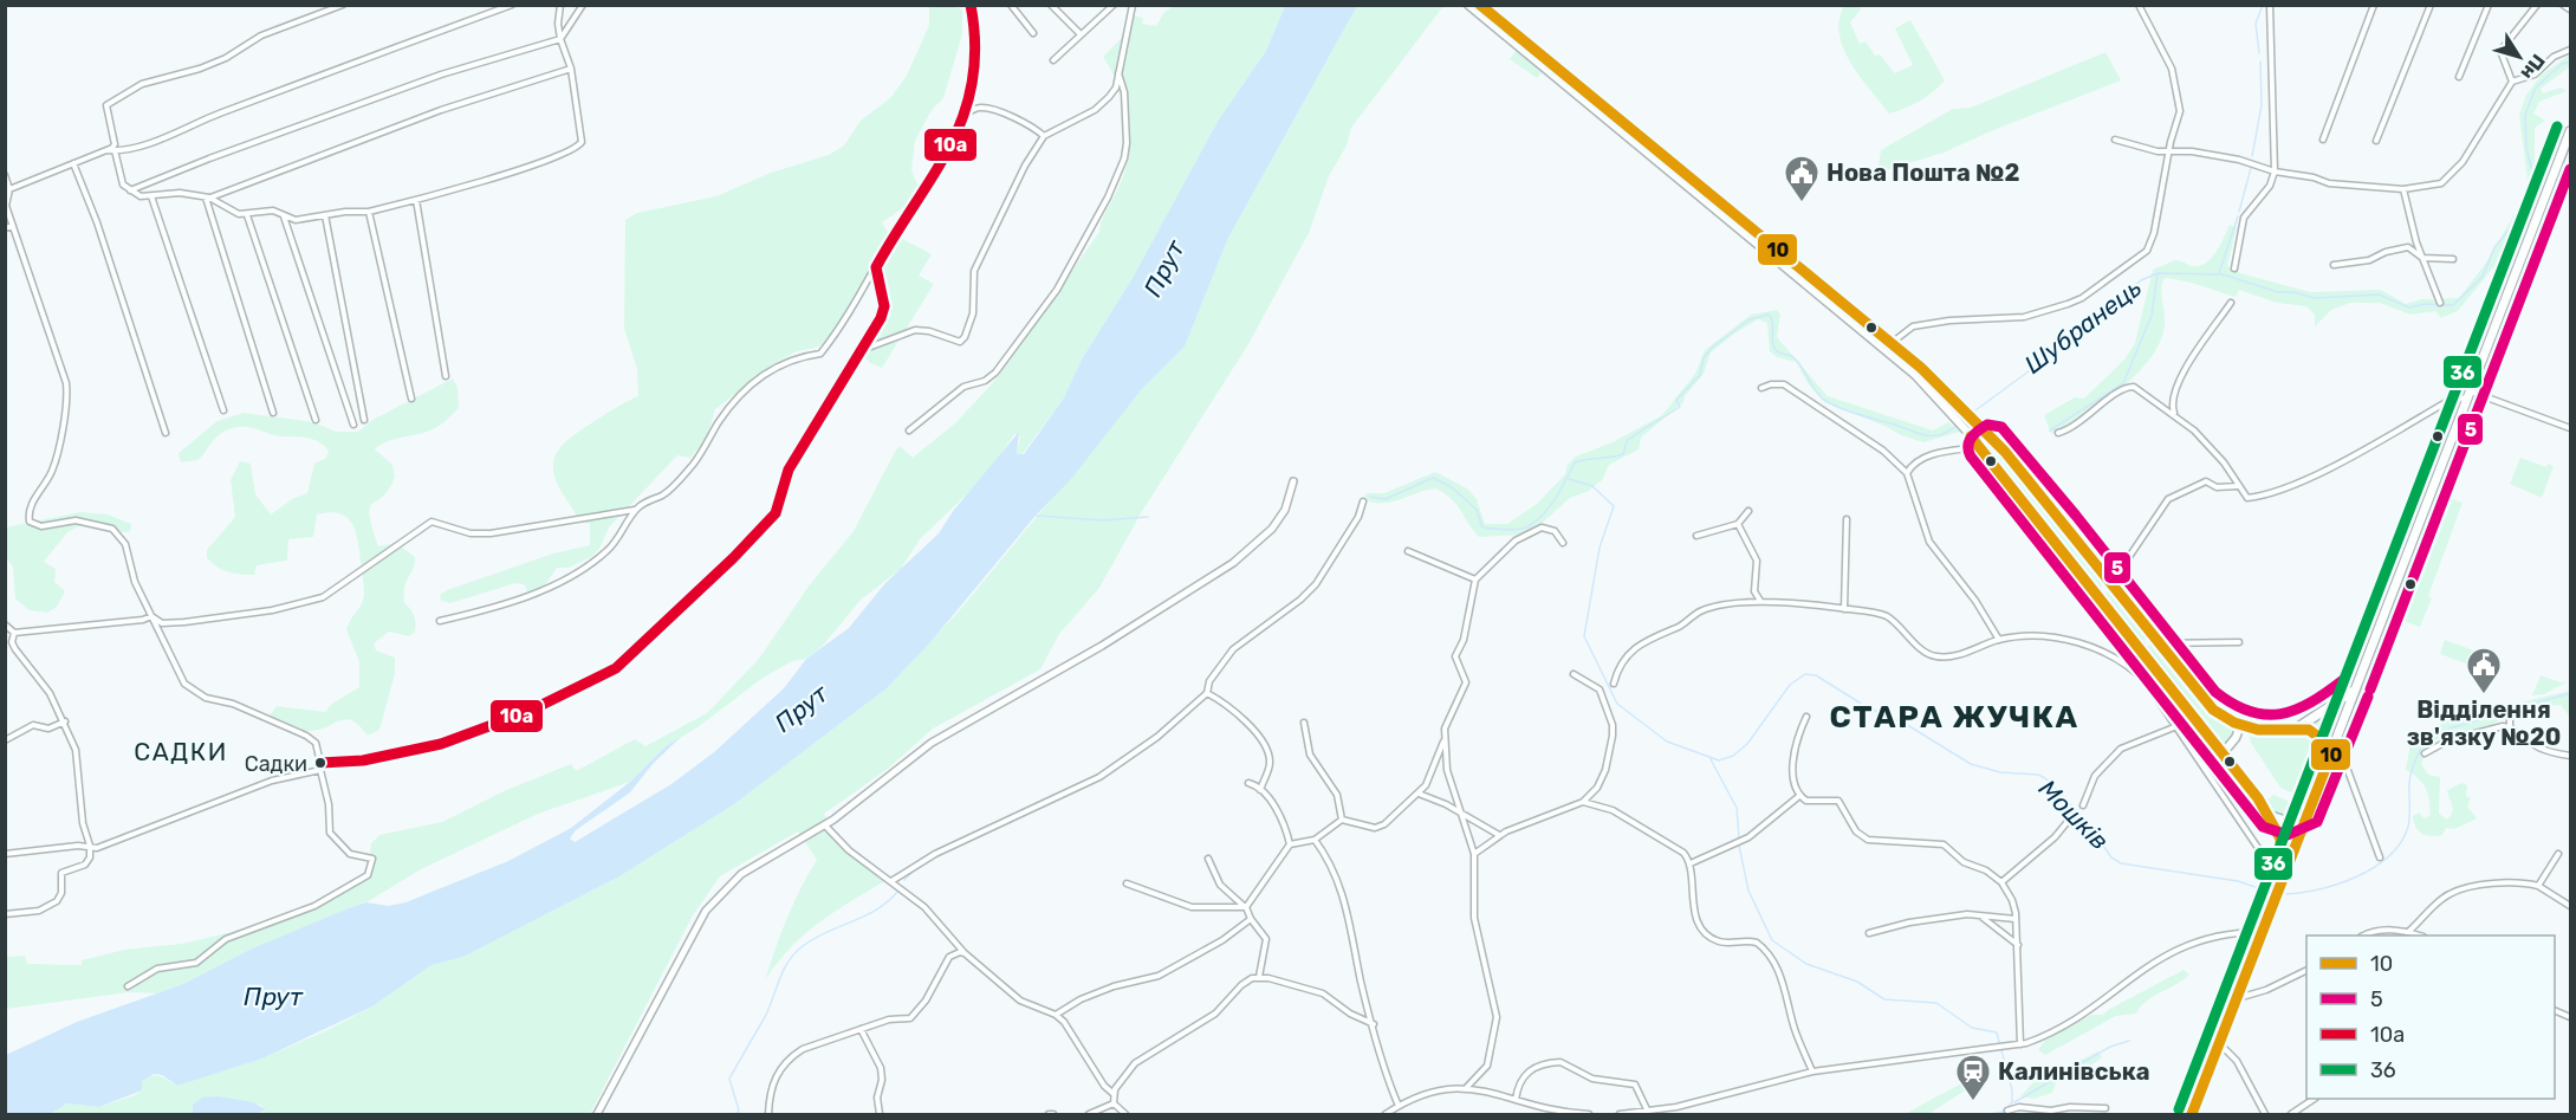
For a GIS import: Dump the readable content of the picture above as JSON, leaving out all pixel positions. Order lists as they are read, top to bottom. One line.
{"districts":["СТАРА ЖУЧКА","САДКИ"],"water":["Прут","Шубранець","Мошків"],"places":{"public building":["Нова Пошта №2","Відділення зв'язку №20"],"other":["Садки"],"station":["Калинівська"]},"lines":["transit line 10","transit line 10а","transit line 36","transit line 5"],"legend":["10","5","10а","36"],"north":"bottom right"}
